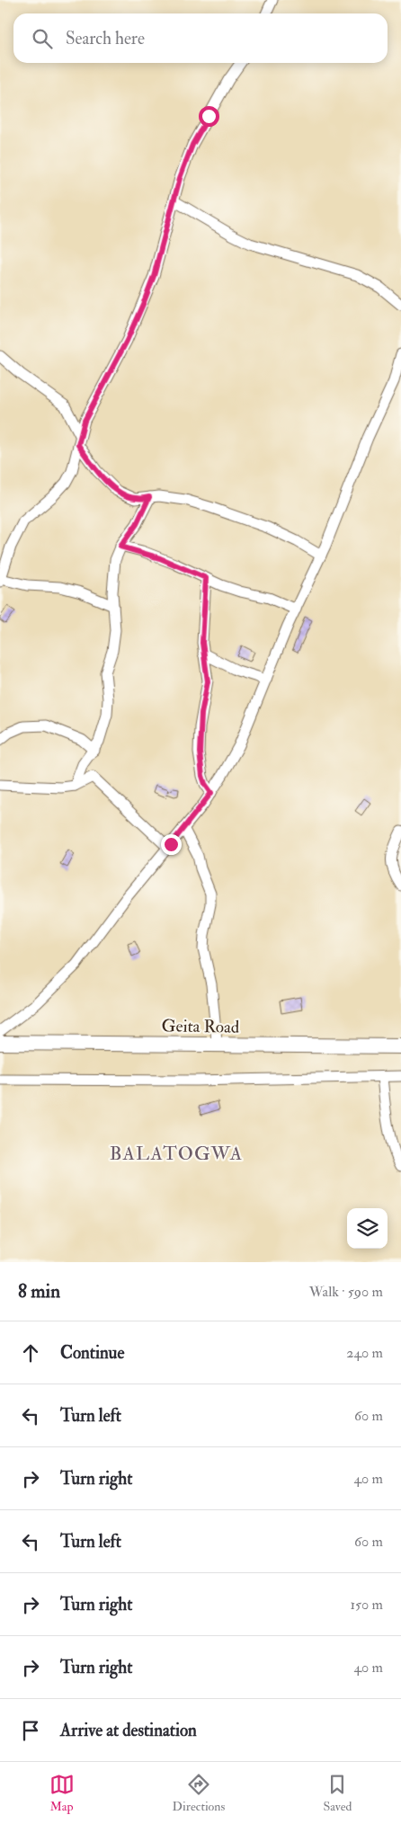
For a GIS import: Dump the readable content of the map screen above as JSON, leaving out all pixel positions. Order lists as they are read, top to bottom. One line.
{"streets":{"highway":["Geita Road"]},"districts":["BALATOGWA"],"page":{"search":"Search here","heading":["8 min","Walk · 590 m"],"list":[["Continue","240 m"],["Turn left","60 m"],["Turn right","40 m"],["Turn left","60 m"],["Turn right","150 m"],["Turn right","40 m"],"Arrive at destination"],"nav":["Map","Directions","Saved"]}}
